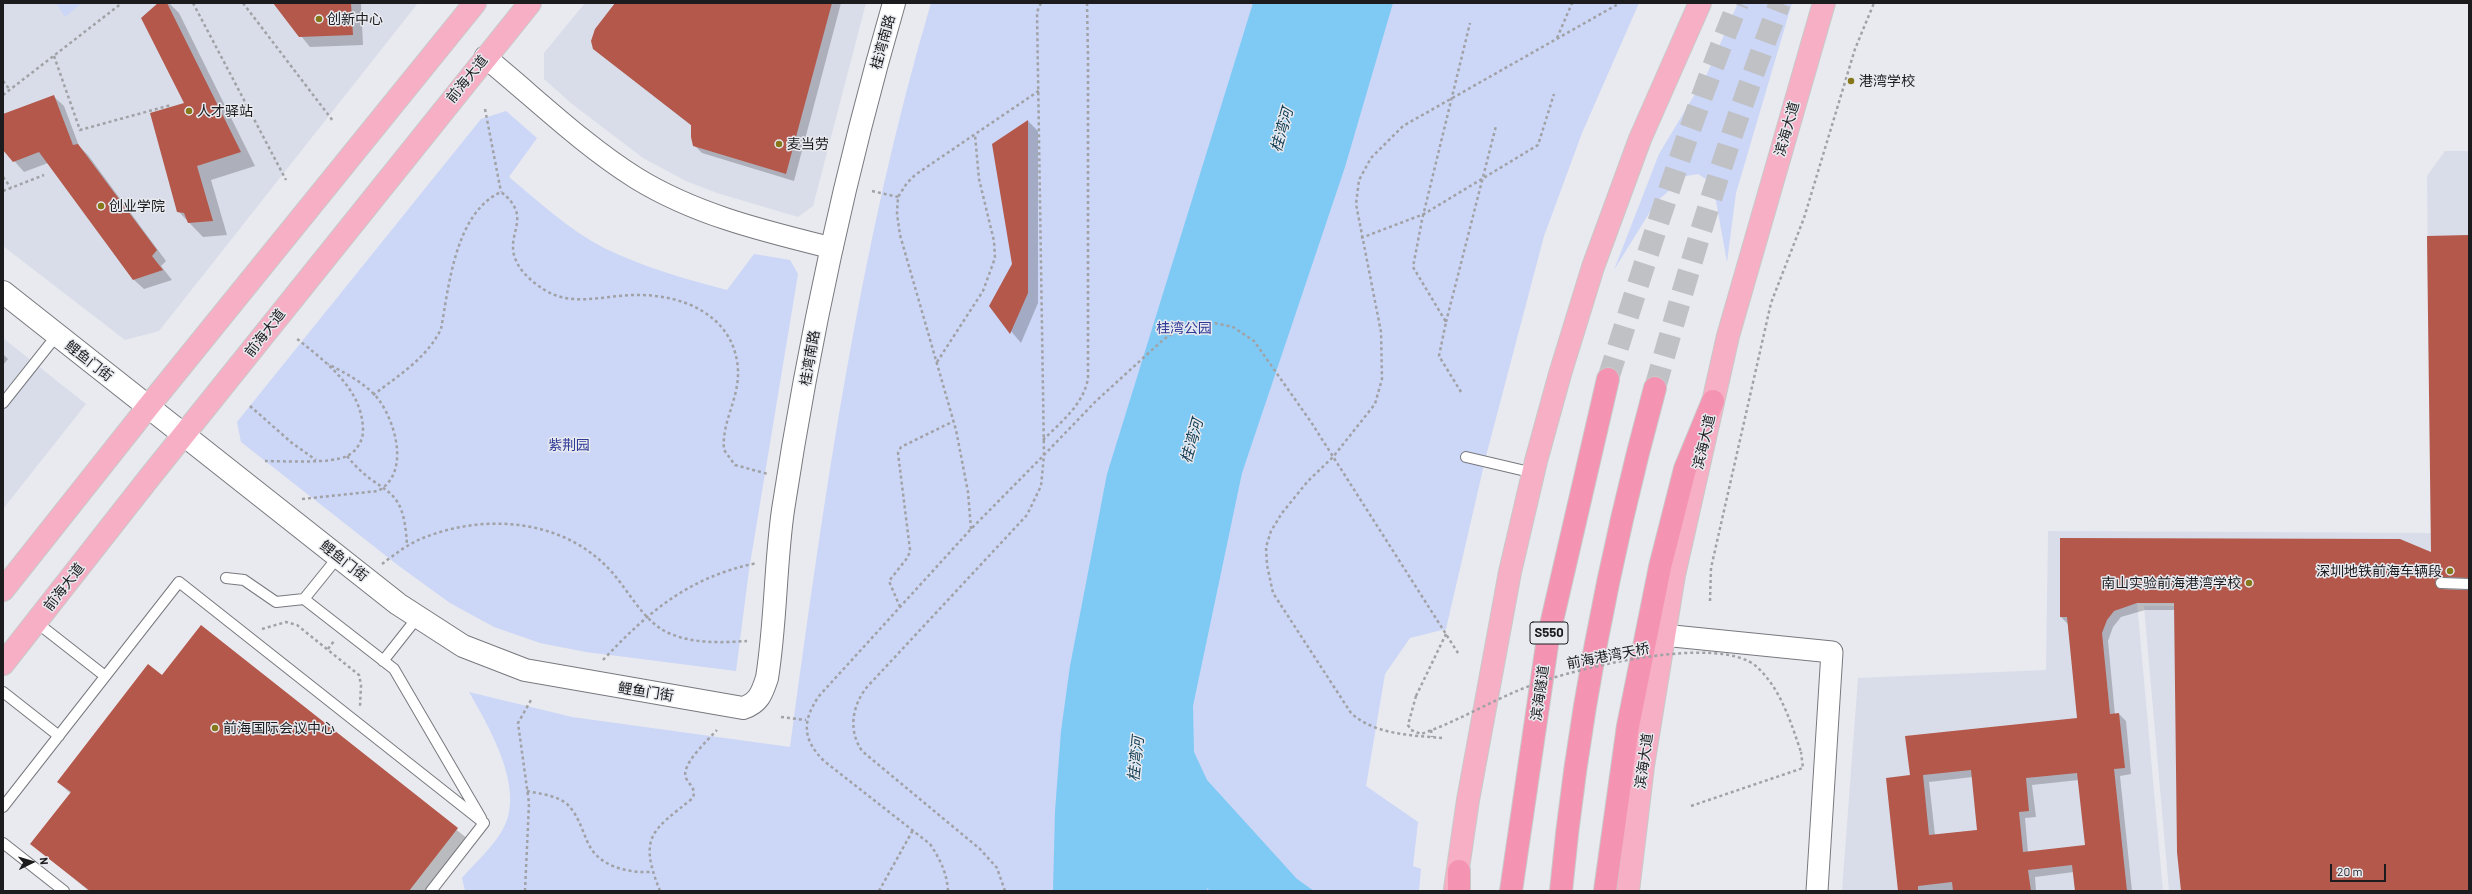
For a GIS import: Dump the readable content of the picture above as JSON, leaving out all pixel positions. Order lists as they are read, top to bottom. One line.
{"streets":{"highway":["S550","滨海隧道"],"main road":["前海大道","滨海大道"],"street":["桂湾南路","鲤鱼门街"],"path":["前海港湾天桥"]},"crossings":[["桂湾南路","鲤鱼门街"],["前海大道","鲤鱼门街"]],"water":["桂湾河"],"parks":["桂湾公园","紫荆园"],"places":["创新中心","港湾学校","人才驿站","麦当劳","创业学院","深圳地铁前海车辆段","南山实验前海港湾学校","前海国际会议中心"],"scale_bar":"20 m","north":"right"}
